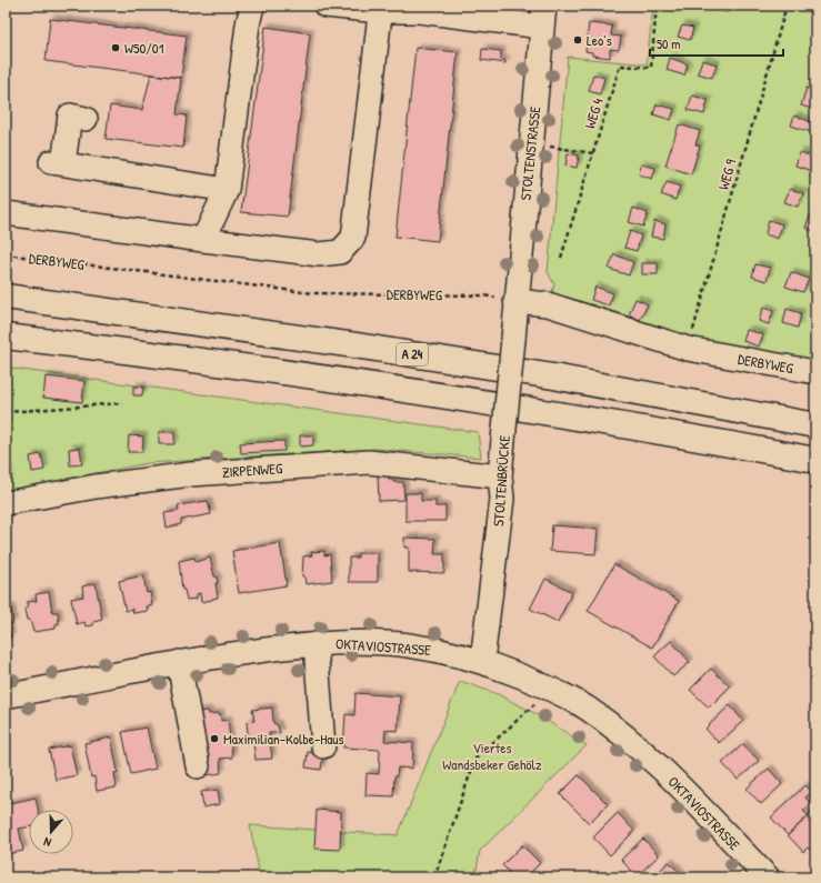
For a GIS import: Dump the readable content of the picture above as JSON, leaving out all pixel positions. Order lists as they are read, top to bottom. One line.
{"streets":{"highway":["A 24"],"street":["STOLTENSTRASSE","DERBYWEG","ZIRPENWEG","STOLTENBRÜCKE","OKTAVIOSTRASSE"],"path":["WEG 4","WEG 9"]},"crossings":[["STOLTENSTRASSE","DERBYWEG"],["STOLTENSTRASSE","STOLTENBRÜCKE"],["WEG 9","DERBYWEG"],["DERBYWEG","STOLTENBRÜCKE"],["ZIRPENWEG","STOLTENBRÜCKE"],["STOLTENBRÜCKE","OKTAVIOSTRASSE"]],"parks":["Viertes Wandsbeker Gehölz"],"places":["Leo‘s","W50/01","Maximilian-Kolbe-Haus"],"scale_bar":"50 m","north":"bottom"}
